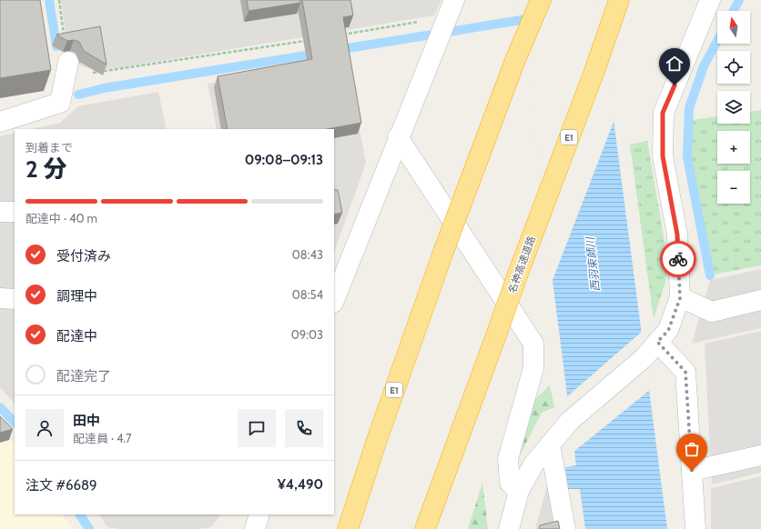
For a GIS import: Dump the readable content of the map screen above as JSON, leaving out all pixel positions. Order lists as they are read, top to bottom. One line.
{"streets":{"highway":["E1","名神高速道路"]},"water":["西羽束師川"],"north":"top","page":{"map_buttons":["+","−"],"heading":["2 分","到着まで","09:08–09:13"],"panel":["田中","配達員 · 4.7","注文 #6689","¥4,490"],"bar":"配達中 · 40 m","list":[["受付済み","08:43"],["調理中","08:54"],["配達中","09:03"],"配達完了"]}}
